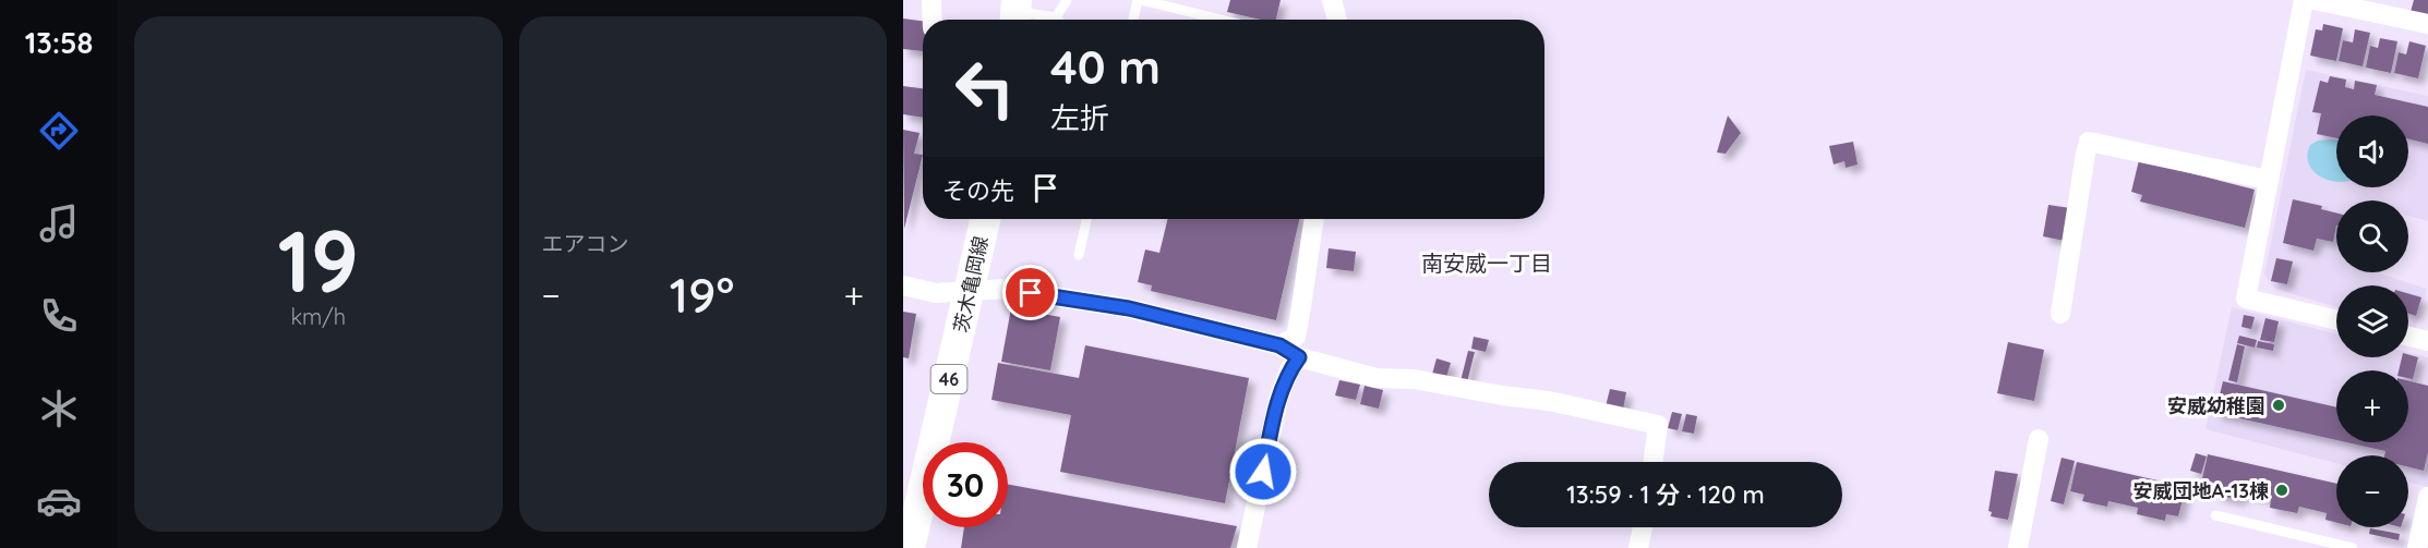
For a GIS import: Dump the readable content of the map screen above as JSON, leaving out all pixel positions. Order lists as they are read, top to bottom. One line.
{"streets":{"main road":["茨木亀岡線","46"]},"districts":["南安威一丁目"],"places":["安威幼稚園","安威団地A-13棟"],"page":{"tabs":"13:58","tile":[["19","km/h"],"エアコン"],"turn":["40 m","左折"],"map_buttons":["+","−"],"then":"その先","heat":["−","19°","+"],"limit":"30","trip":"13:59 · 1 分 · 120 m"}}
